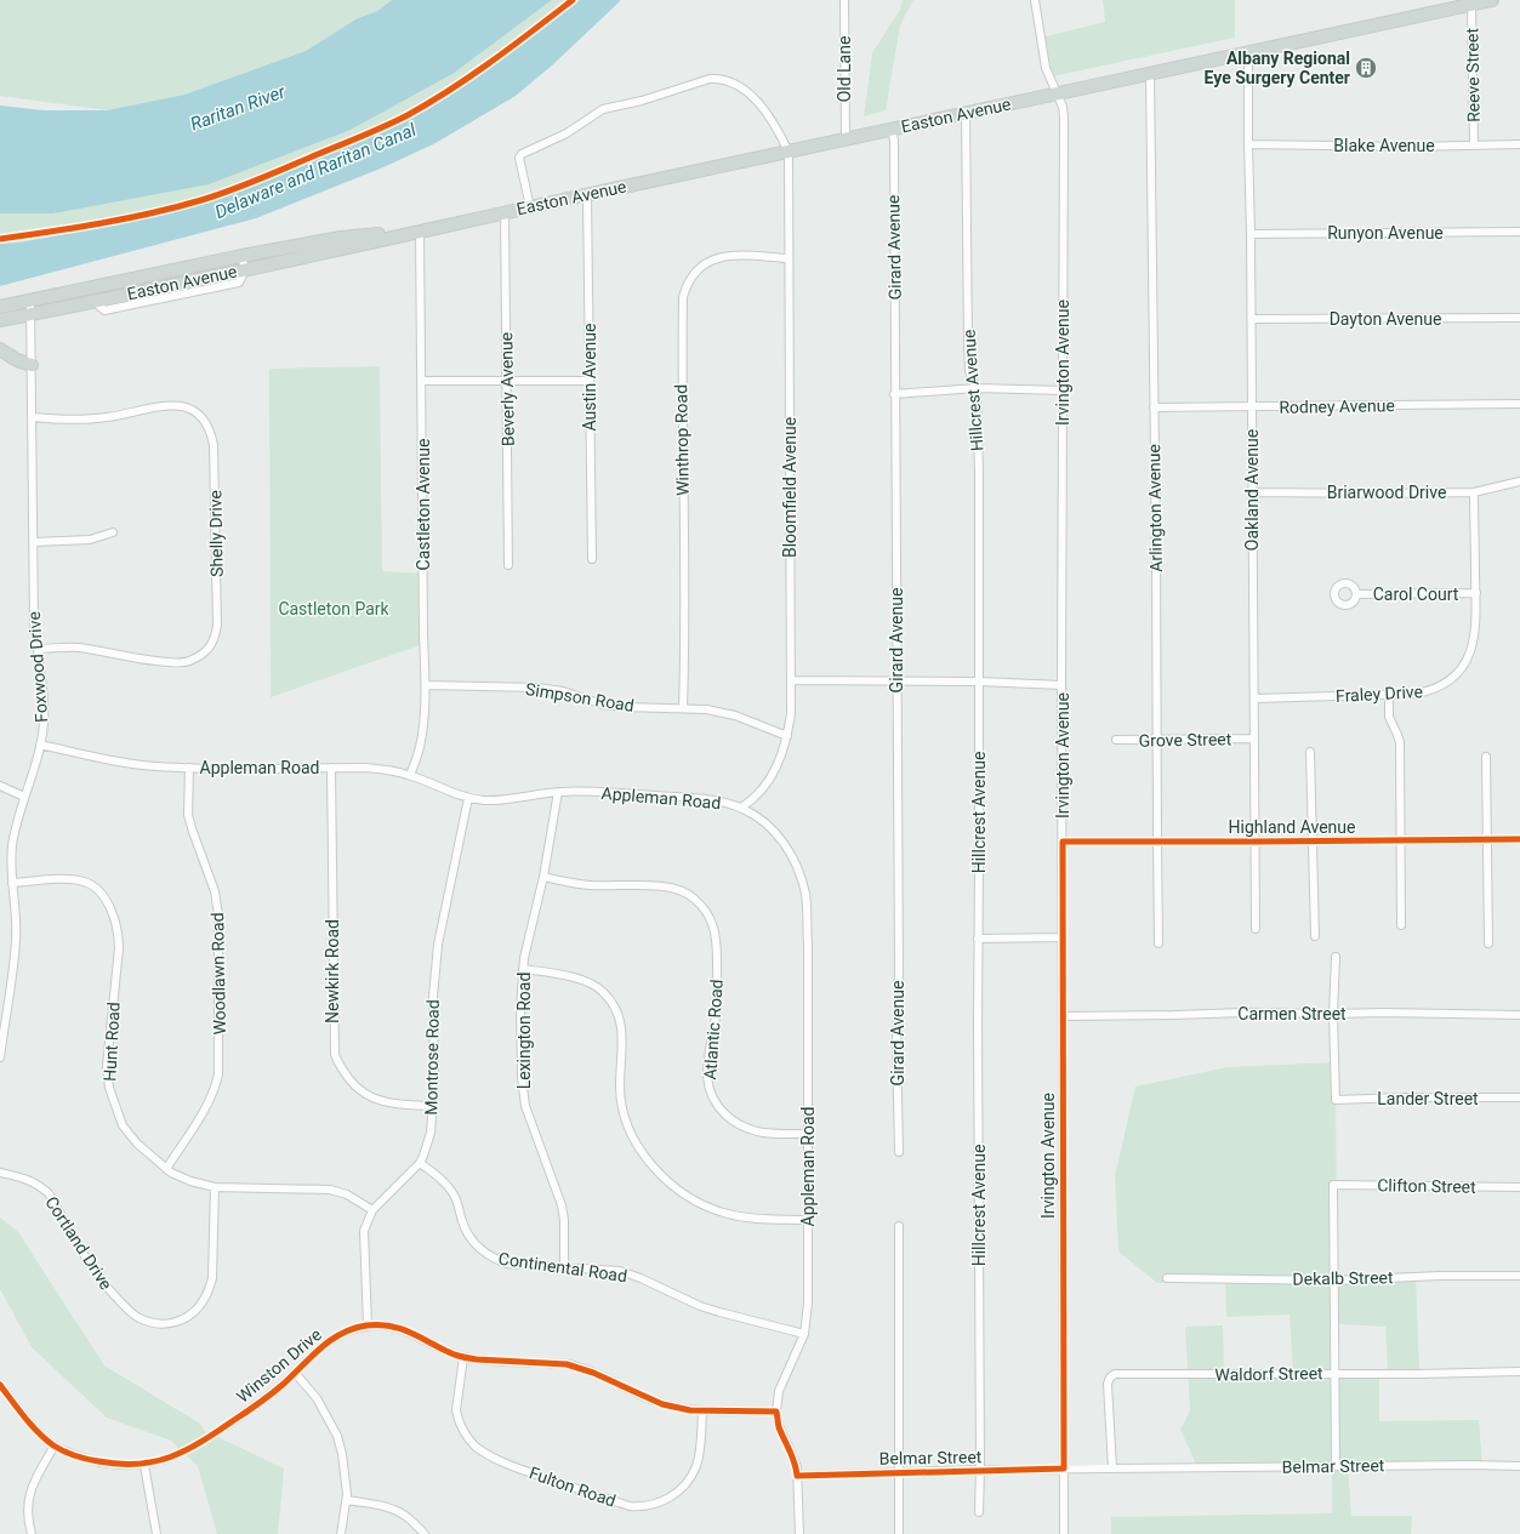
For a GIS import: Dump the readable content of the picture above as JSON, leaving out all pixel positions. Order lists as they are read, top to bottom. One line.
{"streets":{"main road":["Easton Avenue"],"street":["Old Lane","Reeve Street","Blake Avenue","Runyon Avenue","Girard Avenue","Dayton Avenue","Irvington Avenue","Austin Avenue","Beverly Avenue","Hillcrest Avenue","Rodney Avenue","Winthrop Road","Bloomfield Avenue","Oakland Avenue","Briarwood Drive","Castleton Avenue","Arlington Avenue","Shelly Drive","Carol Court","Foxwood Drive","Fraley Drive","Simpson Road","Grove Street","Appleman Road","Highland Avenue","Newkirk Road","Woodlawn Road","Carmen Street","Atlantic Road","Lexington Road","Hunt Road","Montrose Road","Lander Street","Clifton Street","Cortland Drive","Continental Road","Dekalb Street","Winston Drive","Waldorf Street","Belmar Street","Fulton Road"]},"crossings":[["Old Lane","Easton Avenue"],["Reeve Street","Easton Avenue"],["Reeve Street","Blake Avenue"],["Easton Avenue","Girard Avenue"],["Easton Avenue","Irvington Avenue"],["Easton Avenue","Austin Avenue"],["Easton Avenue","Beverly Avenue"],["Easton Avenue","Hillcrest Avenue"],["Easton Avenue","Bloomfield Avenue"],["Easton Avenue","Oakland Avenue"],["Easton Avenue","Castleton Avenue"],["Easton Avenue","Arlington Avenue"],["Easton Avenue","Foxwood Drive"],["Blake Avenue","Oakland Avenue"],["Runyon Avenue","Oakland Avenue"],["Dayton Avenue","Oakland Avenue"],["Irvington Avenue","Highland Avenue"],["Irvington Avenue","Carmen Street"],["Irvington Avenue","Belmar Street"],["Hillcrest Avenue","Belmar Street"],["Rodney Avenue","Oakland Avenue"],["Rodney Avenue","Arlington Avenue"],["Winthrop Road","Bloomfield Avenue"],["Winthrop Road","Simpson Road"],["Bloomfield Avenue","Simpson Road"],["Bloomfield Avenue","Appleman Road"],["Oakland Avenue","Briarwood Drive"],["Oakland Avenue","Fraley Drive"],["Oakland Avenue","Grove Street"],["Oakland Avenue","Highland Avenue"],["Briarwood Drive","Fraley Drive"],["Castleton Avenue","Simpson Road"],["Castleton Avenue","Appleman Road"],["Arlington Avenue","Grove Street"],["Arlington Avenue","Highland Avenue"],["Shelly Drive","Foxwood Drive"],["Carol Court","Fraley Drive"],["Foxwood Drive","Appleman Road"],["Foxwood Drive","Hunt Road"],["Appleman Road","Newkirk Road"],["Appleman Road","Woodlawn Road"],["Appleman Road","Atlantic Road"],["Appleman Road","Lexington Road"],["Appleman Road","Montrose Road"],["Appleman Road","Continental Road"],["Appleman Road","Winston Drive"],["Newkirk Road","Montrose Road"],["Woodlawn Road","Hunt Road"],["Carmen Street","Lander Street"],["Atlantic Road","Lexington Road"],["Lexington Road","Continental Road"],["Hunt Road","Montrose Road"],["Hunt Road","Cortland Drive"],["Montrose Road","Continental Road"],["Montrose Road","Winston Drive"],["Clifton Street","Dekalb Street"],["Winston Drive","Fulton Road"],["Waldorf Street","Belmar Street"]],"water":["Raritan River","Delaware and Raritan Canal"],"parks":["Castleton Park"],"places":{"building":["Albany Regional Eye Surgery Center"]}}
